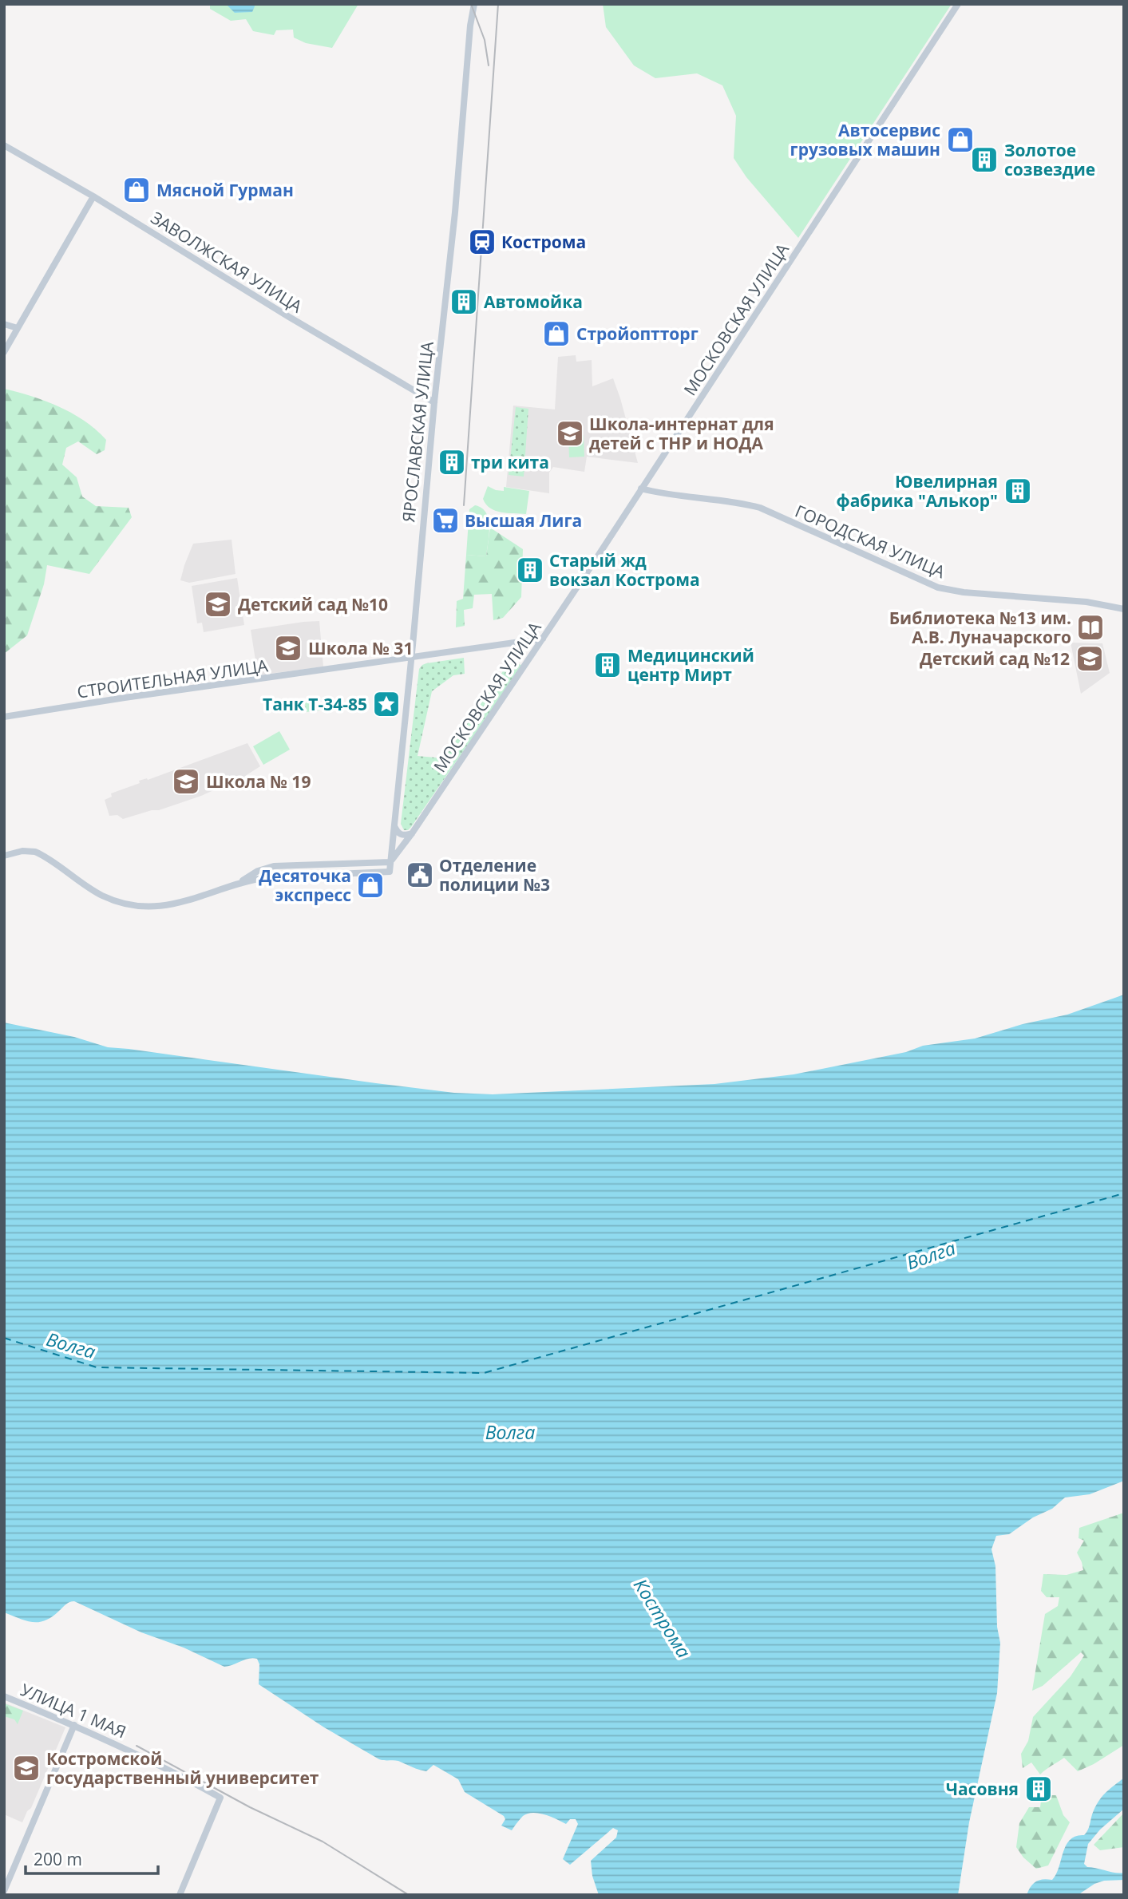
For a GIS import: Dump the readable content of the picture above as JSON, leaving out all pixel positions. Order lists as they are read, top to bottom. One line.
{"streets":{"street":["ЗАВОЛЖСКАЯ УЛИЦА","МОСКОВСКАЯ УЛИЦА","ЯРОСЛАВСКАЯ УЛИЦА","ГОРОДСКАЯ УЛИЦА","СТРОИТЕЛЬНАЯ УЛИЦА","УЛИЦА 1 МАЯ"]},"crossings":[["ЗАВОЛЖСКАЯ УЛИЦА","ЯРОСЛАВСКАЯ УЛИЦА"],["МОСКОВСКАЯ УЛИЦА","ЯРОСЛАВСКАЯ УЛИЦА"],["МОСКОВСКАЯ УЛИЦА","ГОРОДСКАЯ УЛИЦА"],["МОСКОВСКАЯ УЛИЦА","СТРОИТЕЛЬНАЯ УЛИЦА"],["ЯРОСЛАВСКАЯ УЛИЦА","СТРОИТЕЛЬНАЯ УЛИЦА"]],"water":["Волга","Кострома"],"places":{"shop":["Автосервис грузовых машин","Мясной Гурман","Стройоптторг","Десяточка экспресс"],"building":["Золотое созвездие","Автомойка","три кита","Ювелирная фабрика \"Алькор\"","Старый жд вокзал Кострома","Медицинский центр Мирт","Часовня"],"station":["Кострома"],"school or university":["Школа-интернат для детей с ТНР и НОДА","Детский сад №10","Школа № 31","Детский сад №12","Школа № 19","Костромской государственный университет"],"supermarket":["Высшая Лига"],"library":["Библиотека №13 им. А.В. Луначарского"],"place":["Танк Т-34-85"],"public building":["Отделение полиции №3"]},"scale_bar":"200 m"}
